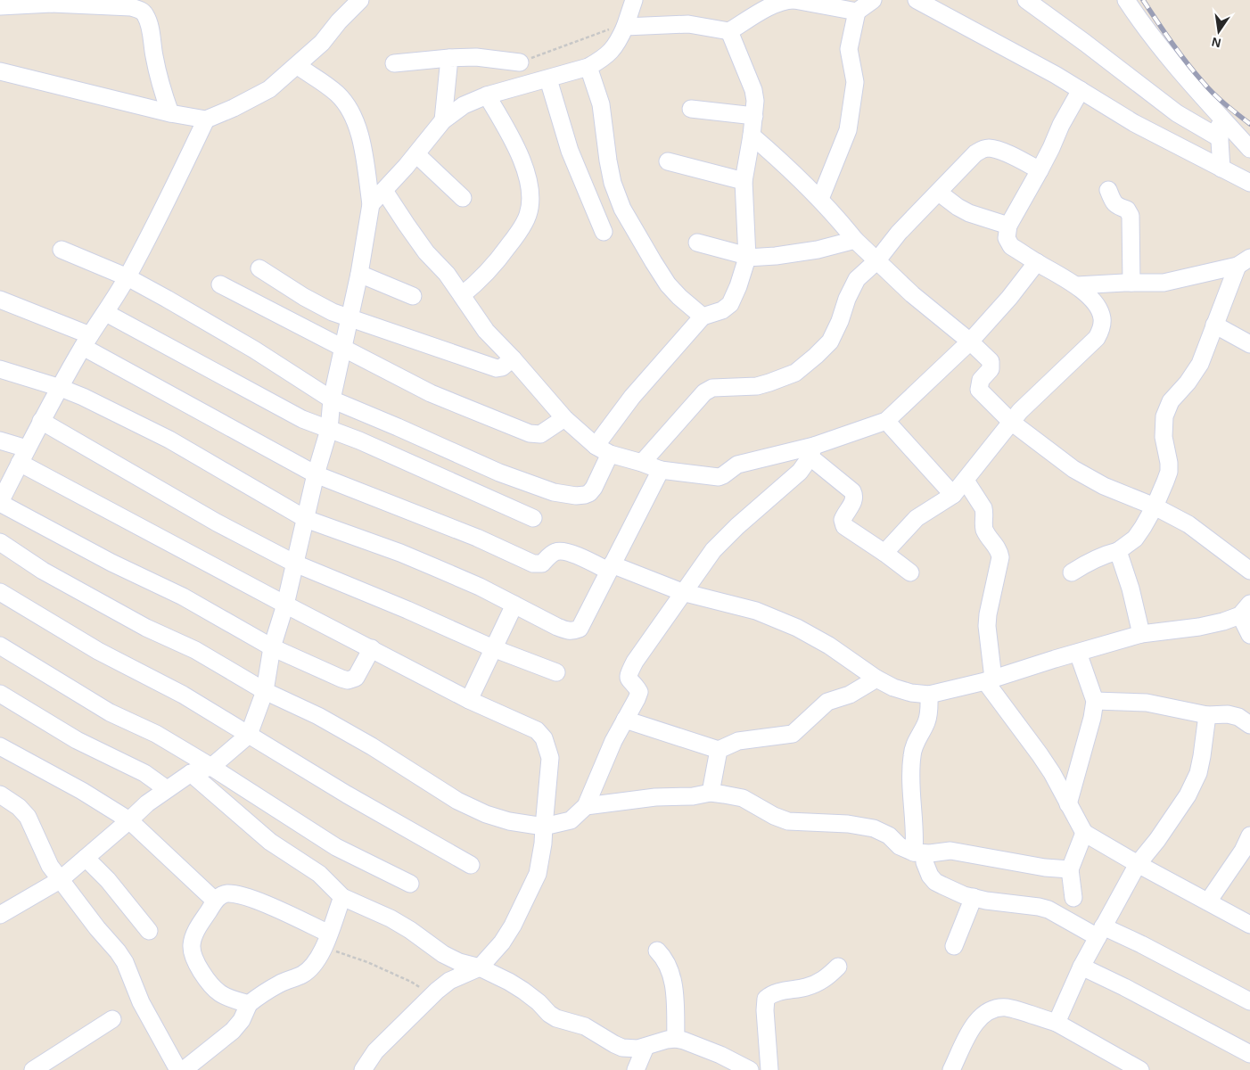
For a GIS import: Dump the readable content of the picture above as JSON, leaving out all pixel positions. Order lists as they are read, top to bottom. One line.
{"north":"bottom"}
